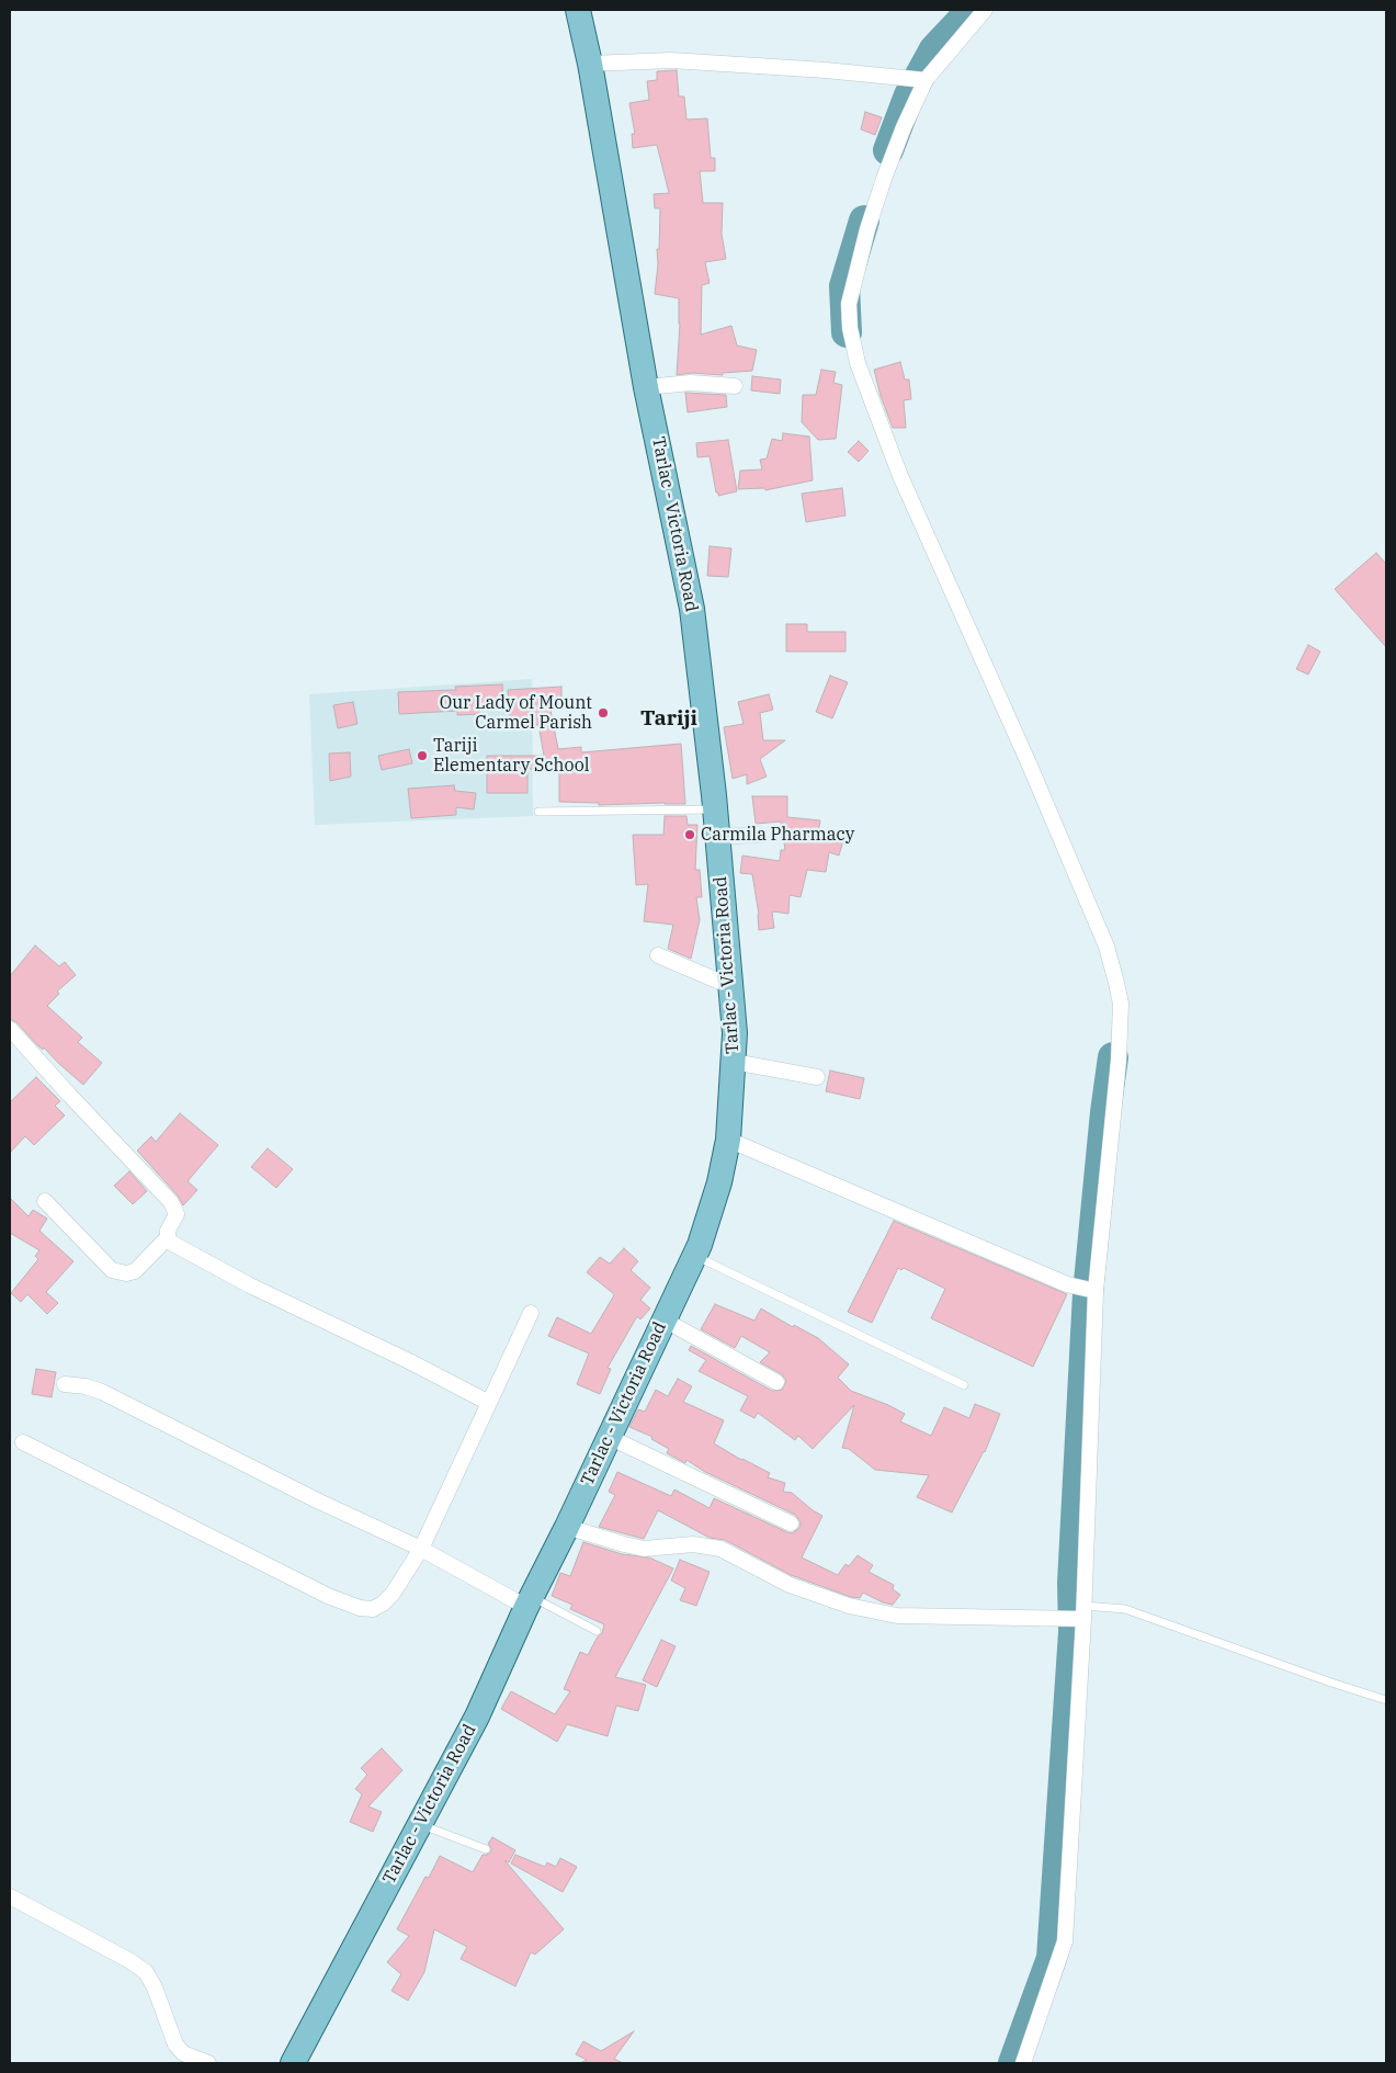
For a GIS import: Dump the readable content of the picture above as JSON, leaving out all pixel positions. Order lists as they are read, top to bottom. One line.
{"streets":{"main road":["Tarlac - Victoria Road"]},"districts":["Tariji"],"places":["Our Lady of Mount Carmel Parish","Tariji Elementary School","Carmila Pharmacy"]}
